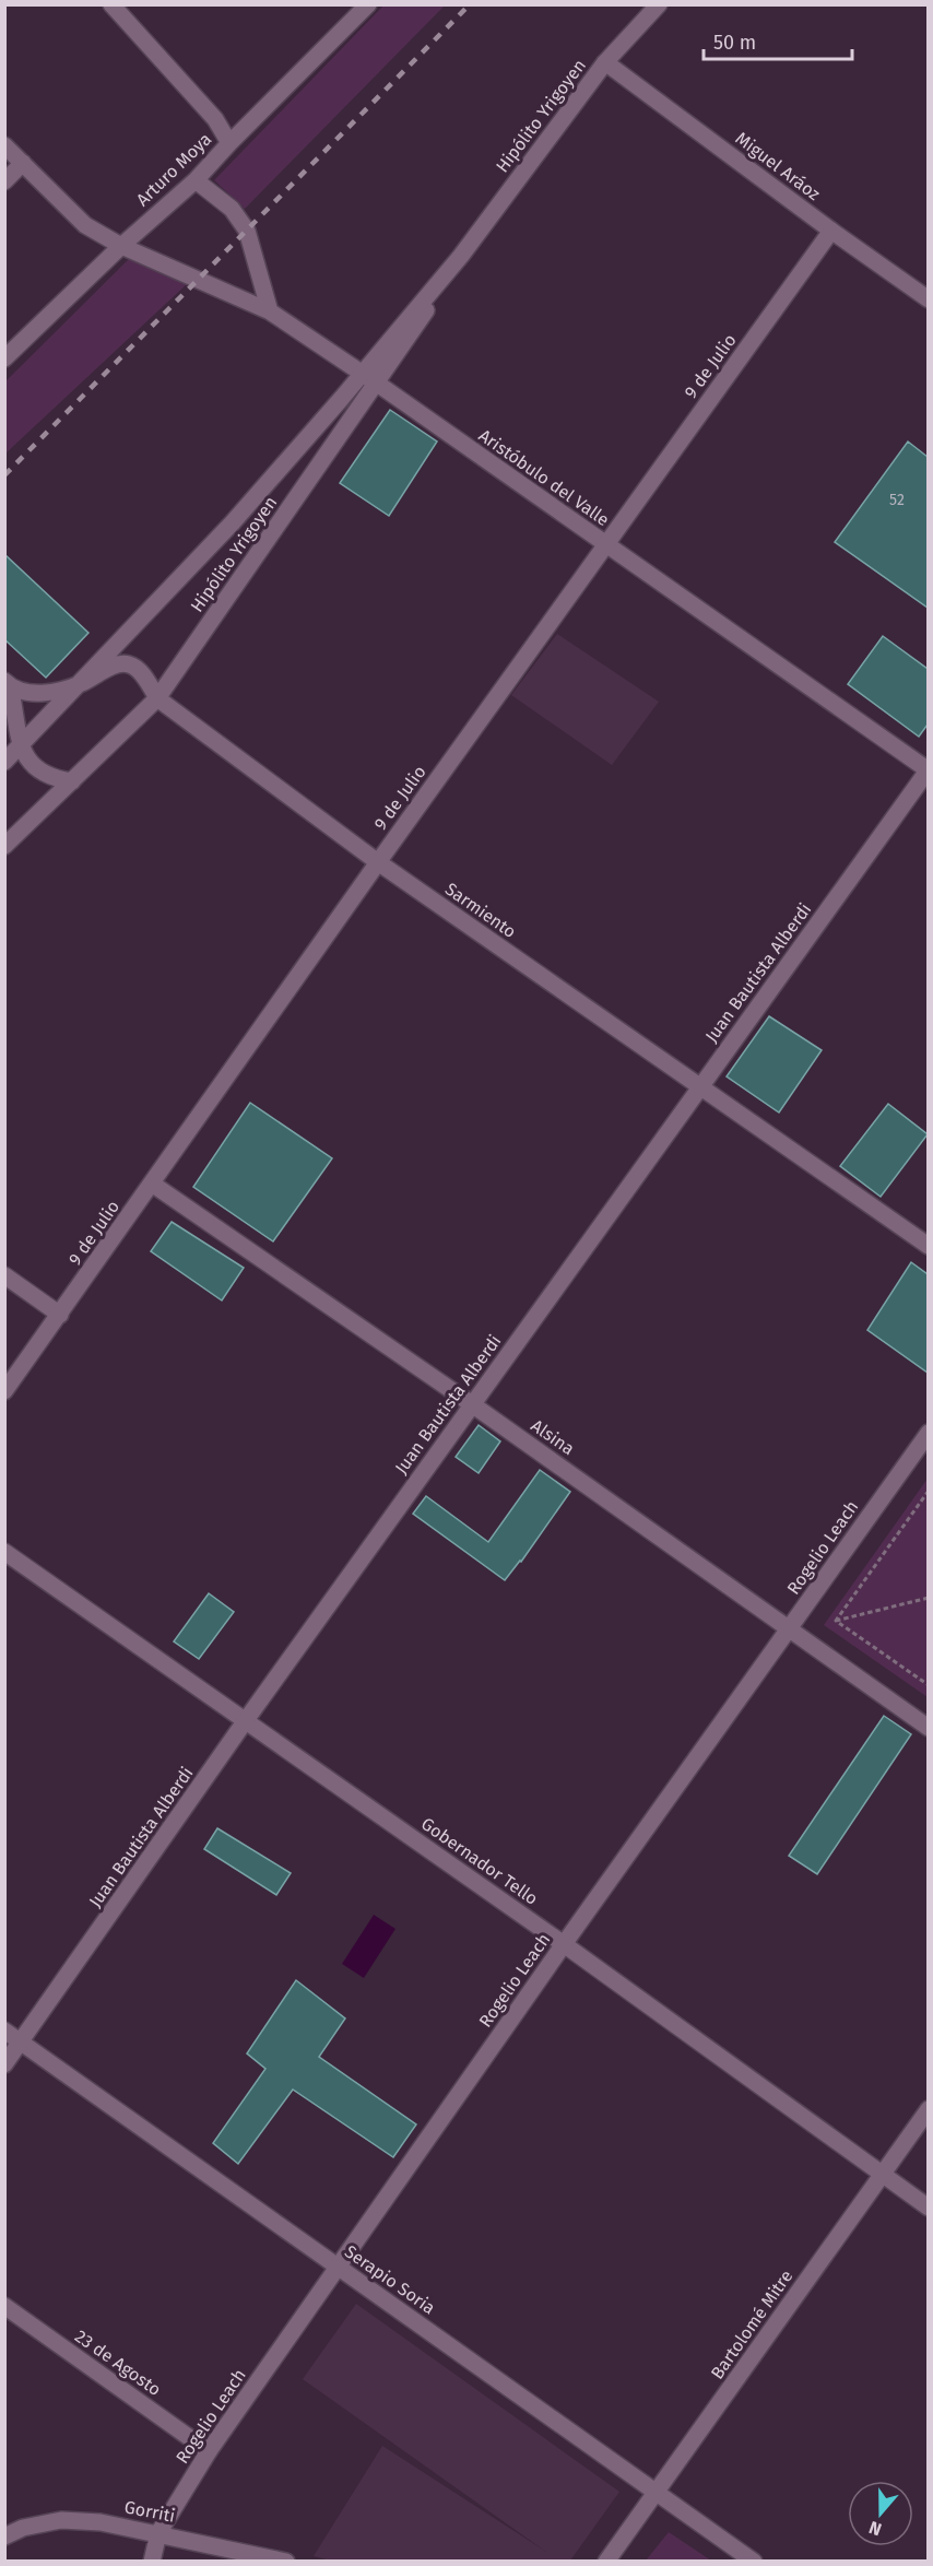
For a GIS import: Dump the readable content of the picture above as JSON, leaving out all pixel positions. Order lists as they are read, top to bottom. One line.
{"streets":{"street":["Hipólito Yrigoyen","Miguel Aráoz","Arturo Moya","9 de Julio","Aristóbulo del Valle","Sarmiento","Juan Bautista Alberdi","Alsina","Rogelio Leach","Gobernador Tello","Serapio Soria","Bartolomé Mitre","23 de Agosto","Gorriti"]},"crossings":[["Hipólito Yrigoyen","Miguel Aráoz"],["Hipólito Yrigoyen","Aristóbulo del Valle"],["Hipólito Yrigoyen","Sarmiento"],["Miguel Aráoz","9 de Julio"],["Arturo Moya","Aristóbulo del Valle"],["9 de Julio","Aristóbulo del Valle"],["9 de Julio","Sarmiento"],["9 de Julio","Alsina"],["Aristóbulo del Valle","Juan Bautista Alberdi"],["Sarmiento","Juan Bautista Alberdi"],["Juan Bautista Alberdi","Alsina"],["Juan Bautista Alberdi","Gobernador Tello"],["Juan Bautista Alberdi","Serapio Soria"],["Alsina","Rogelio Leach"],["Rogelio Leach","Gobernador Tello"],["Rogelio Leach","Serapio Soria"],["Rogelio Leach","23 de Agosto"],["Rogelio Leach","Gorriti"],["Gobernador Tello","Bartolomé Mitre"],["Serapio Soria","Bartolomé Mitre"]],"house_numbers":["52"],"scale_bar":"50 m","north":"bottom"}
